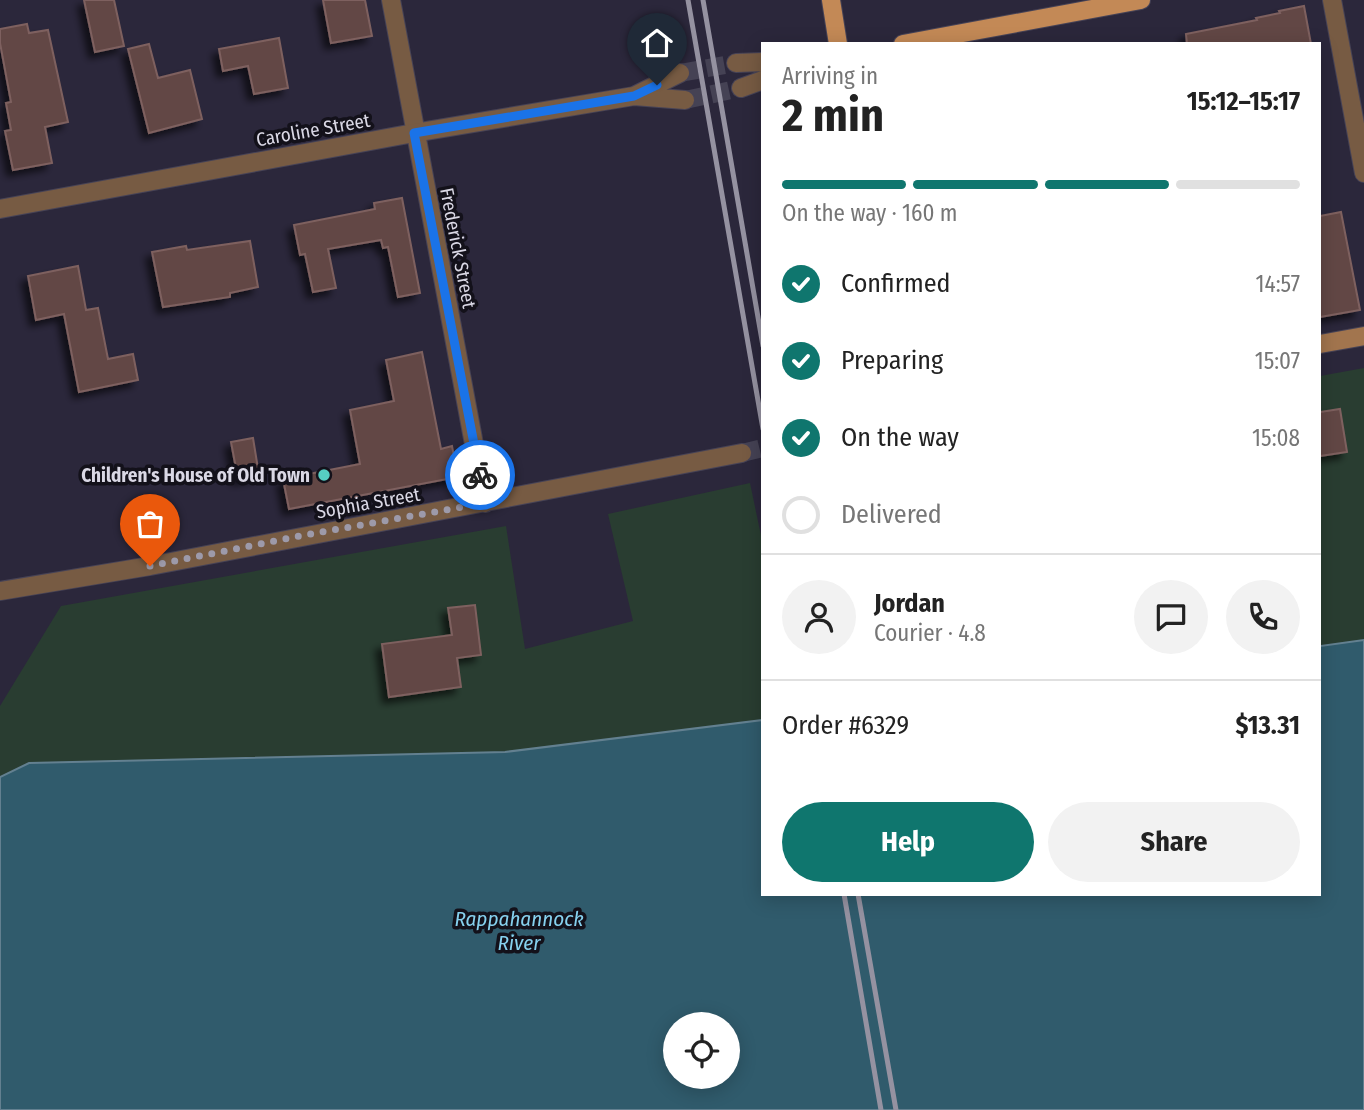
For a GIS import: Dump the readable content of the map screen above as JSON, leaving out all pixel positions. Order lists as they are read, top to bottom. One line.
{"streets":{"street":["Caroline Street","Frederick Street","Sophia Street"]},"crossings":[["Caroline Street","Frederick Street"],["Frederick Street","Sophia Street"]],"water":["Rappahannock River"],"places":["Children's House of Old Town"],"page":{"heading":["2 min","Arriving in","15:12–15:17"],"panel":["Jordan","Courier · 4.8","Order #6329","$13.31"],"bar":"On the way · 160 m","list":[["Confirmed","14:57"],["Preparing","15:07"],["On the way","15:08"],"Delivered"],"buttons":["Help","Share"]}}
